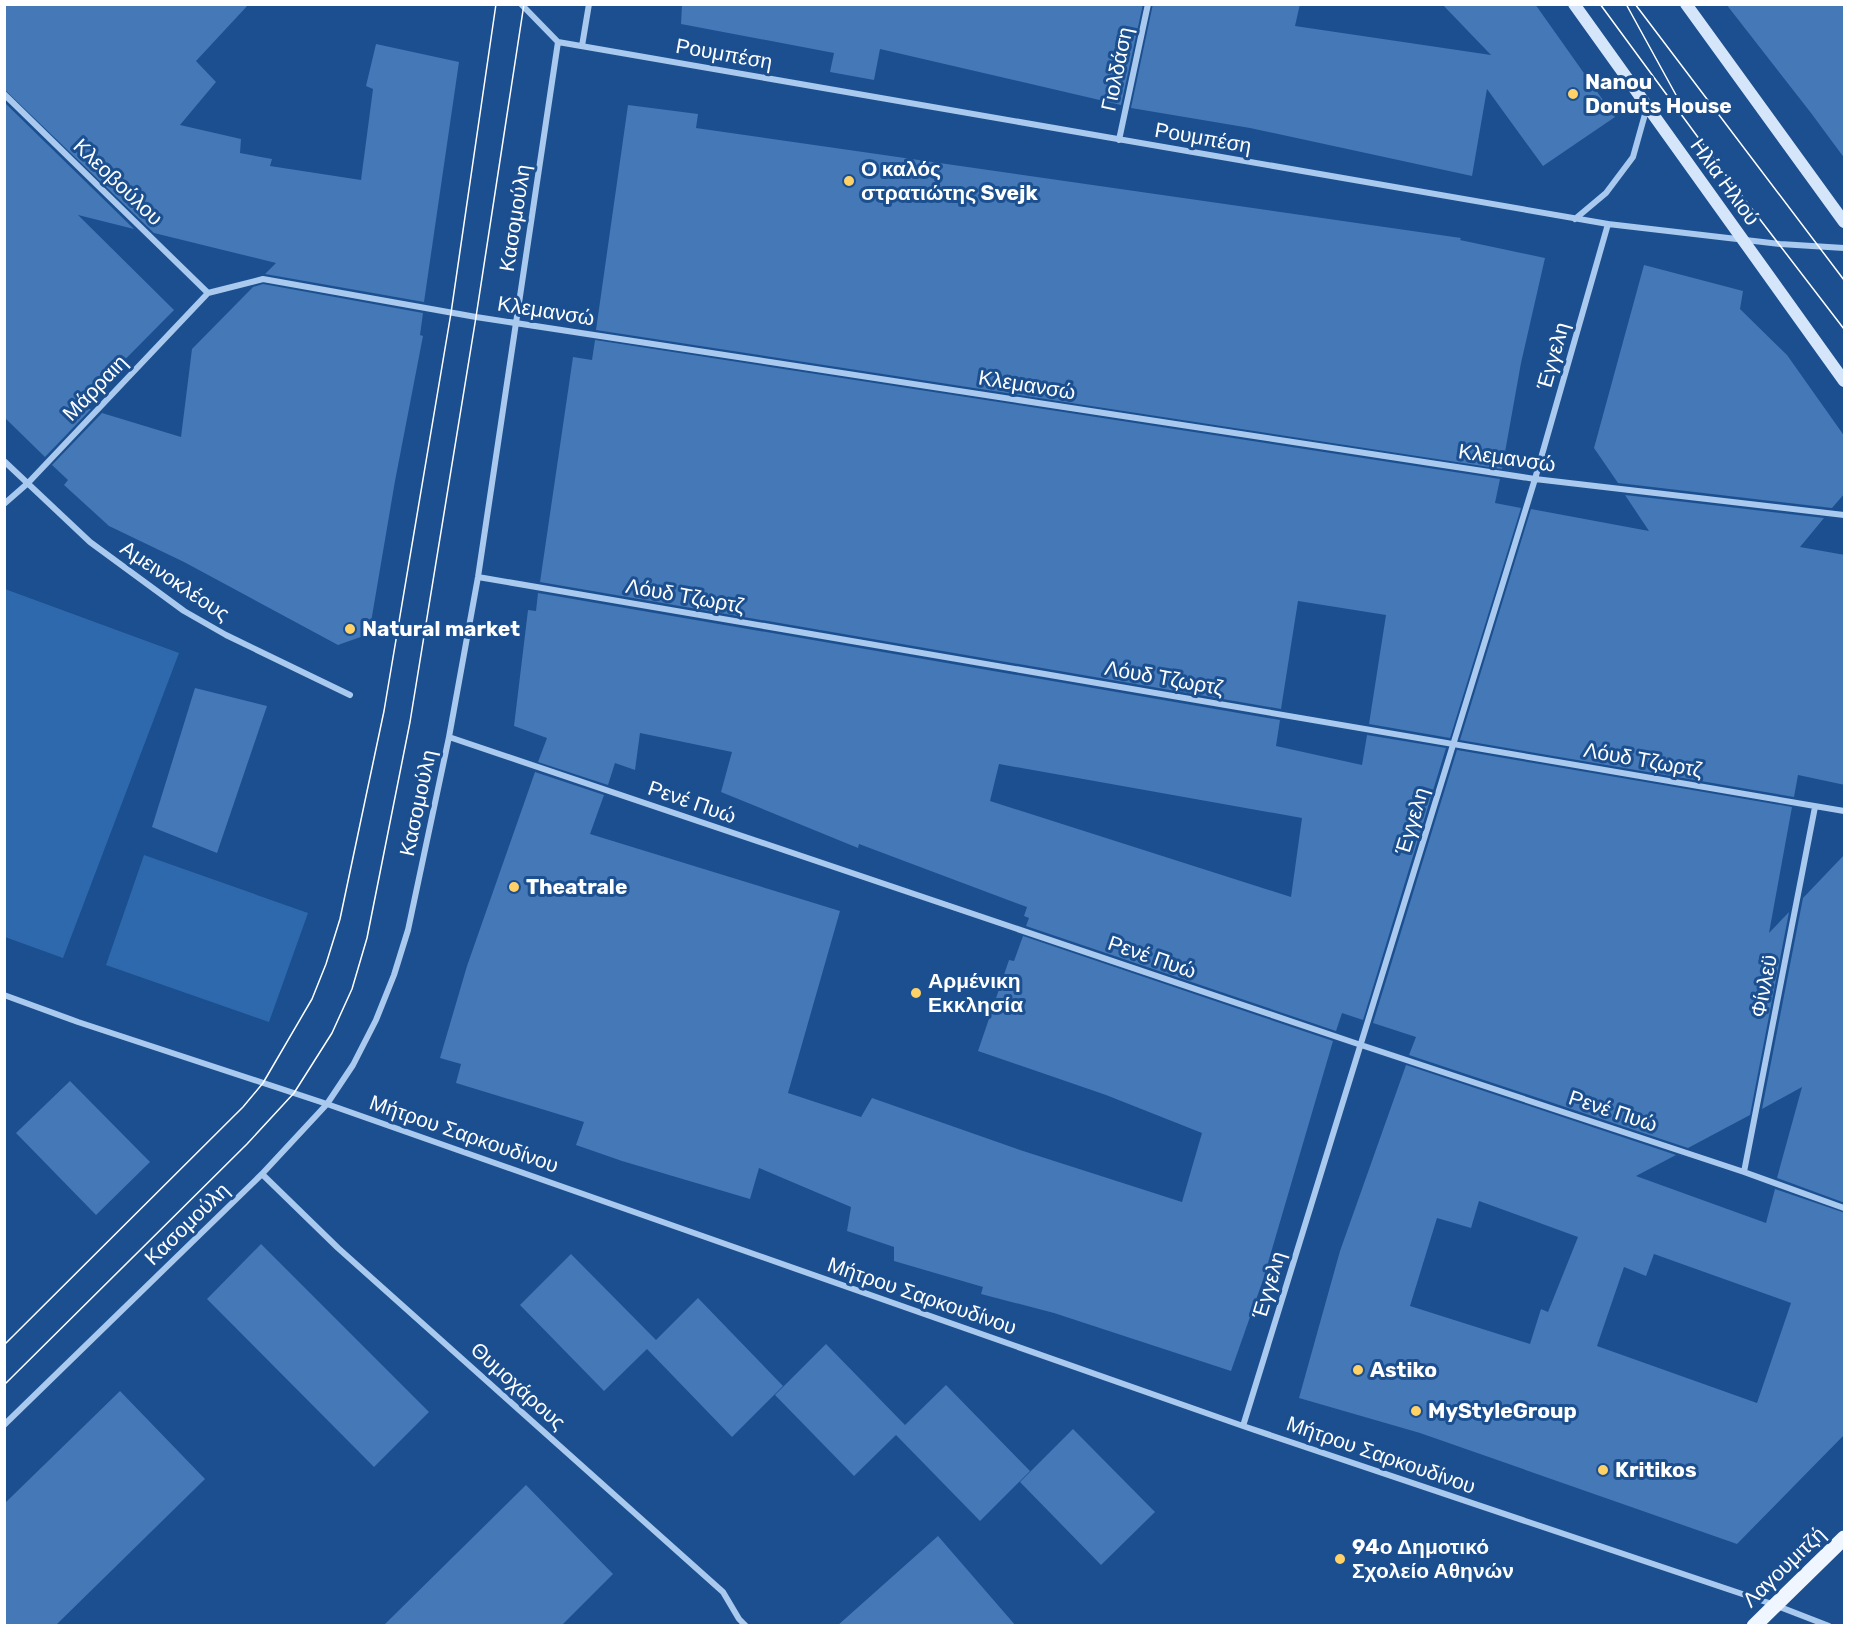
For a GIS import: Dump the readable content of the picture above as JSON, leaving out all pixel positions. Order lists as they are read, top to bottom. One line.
{"streets":{"main road":["Ηλία Ηλιού","Λαγουμιτζή"],"street":["Ρουμπέση","Γιολδάση","Κλεοβούλου","Κασομούλη","Κλεμανσώ","Έγγελη","Μάρραιη","Αμεινοκλέους","Λόυδ Τζωρτζ","Ρενέ Πυώ","Φίνλεϋ","Μήτρου Σαρκουδίνου","Θυμοχάρους"]},"crossings":[["Ρουμπέση","Γιολδάση"],["Ρουμπέση","Ηλία Ηλιού"],["Ρουμπέση","Κασομούλη"],["Ρουμπέση","Έγγελη"],["Κλεοβούλου","Κλεμανσώ"],["Κλεοβούλου","Μάρραιη"],["Κασομούλη","Κλεμανσώ"],["Κασομούλη","Λόυδ Τζωρτζ"],["Κασομούλη","Ρενέ Πυώ"],["Κασομούλη","Μήτρου Σαρκουδίνου"],["Κασομούλη","Θυμοχάρους"],["Κλεμανσώ","Έγγελη"],["Κλεμανσώ","Μάρραιη"],["Έγγελη","Λόυδ Τζωρτζ"],["Έγγελη","Ρενέ Πυώ"],["Έγγελη","Μήτρου Σαρκουδίνου"],["Μάρραιη","Αμεινοκλέους"],["Λόυδ Τζωρτζ","Φίνλεϋ"],["Ρενέ Πυώ","Φίνλεϋ"],["Μήτρου Σαρκουδίνου","Λαγουμιτζή"]],"places":["Nanou Donuts House","Ο καλός στρατιώτης Svejk","Natural market","Theatrale","Αρμένικη Εκκλησία","Astiko","MyStyleGroup","Kritikos","94ο Δημοτικό Σχολείο Αθηνών"]}
